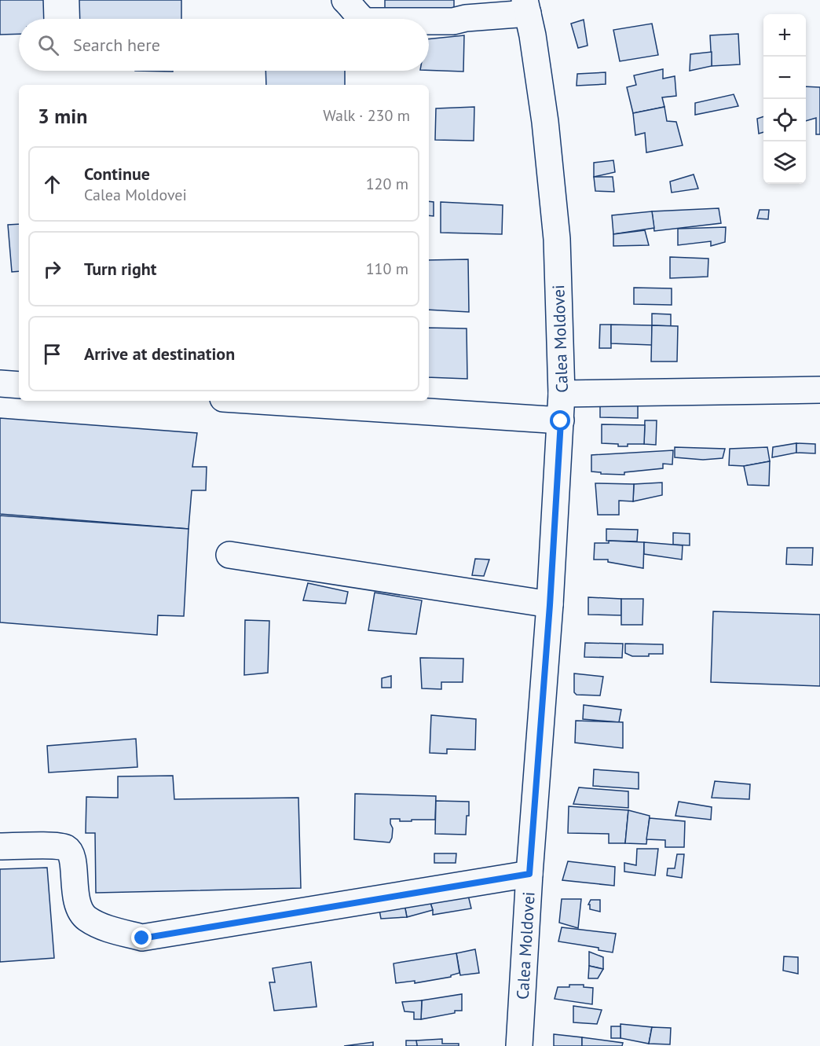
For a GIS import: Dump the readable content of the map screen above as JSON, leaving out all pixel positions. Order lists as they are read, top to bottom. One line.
{"streets":{"main road":["Calea Moldovei"]},"page":{"map_buttons":["+","−"],"search":"Search here","heading":["3 min","Walk · 230 m"],"list":[["Continue","Calea Moldovei","120 m"],["Turn right","110 m"],"Arrive at destination"]}}
